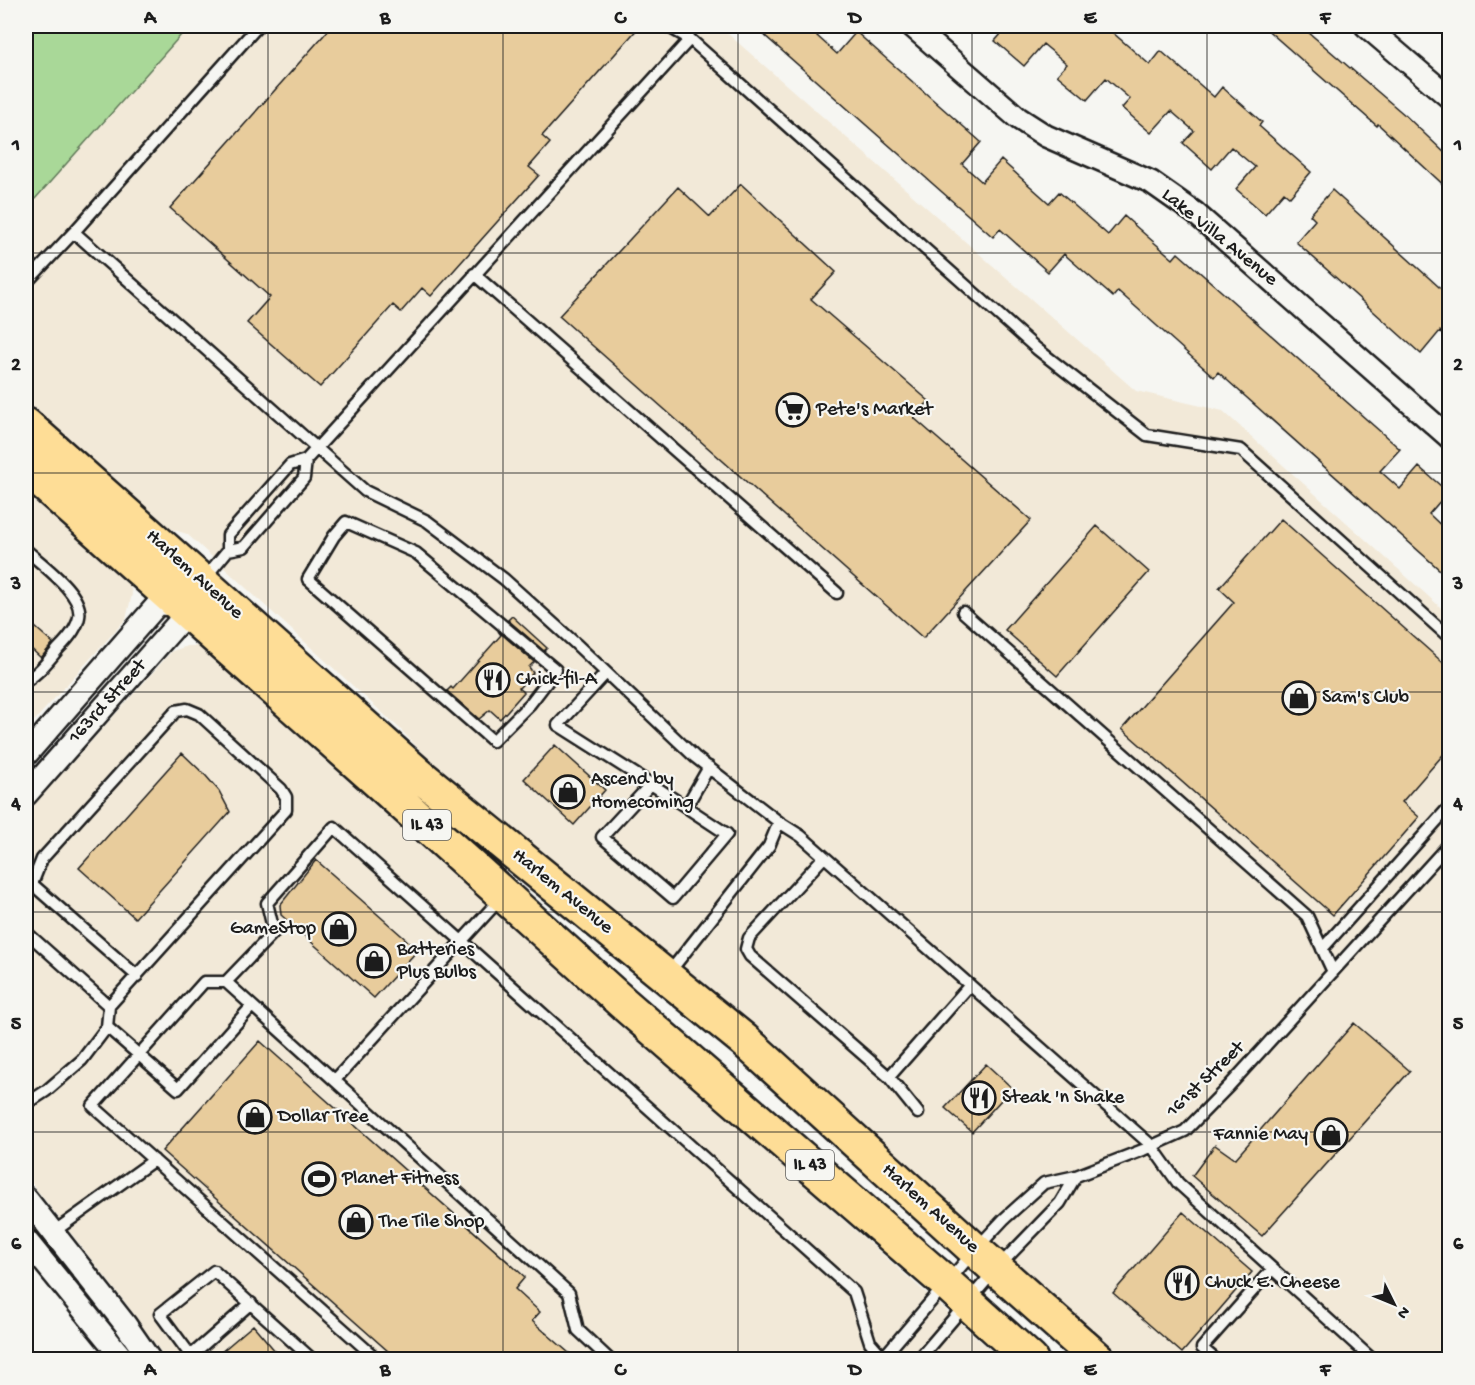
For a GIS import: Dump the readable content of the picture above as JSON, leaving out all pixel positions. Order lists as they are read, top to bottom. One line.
{"streets":{"main road":["Harlem Avenue","IL 43"],"street":["Lake Villa Avenue","163rd Street"],"lane":["161st Street"]},"crossings":[["Harlem Avenue","163rd Street"],["Harlem Avenue","161st Street"]],"places":{"supermarket":["Pete's Market"],"restaurant":["Chick-fil-A","Steak 'n Shake","Chuck E. Cheese"],"shop":["Sam's Club","Ascend by Homecoming","GameStop","Batteries Plus Bulbs","Dollar Tree","Fannie May","The Tile Shop"],"sports":["Planet Fitness"]},"north":"bottom right","grid":{"columns":["A","B","C","D","E","F"],"rows":["1","2","3","4","5","6"]}}
